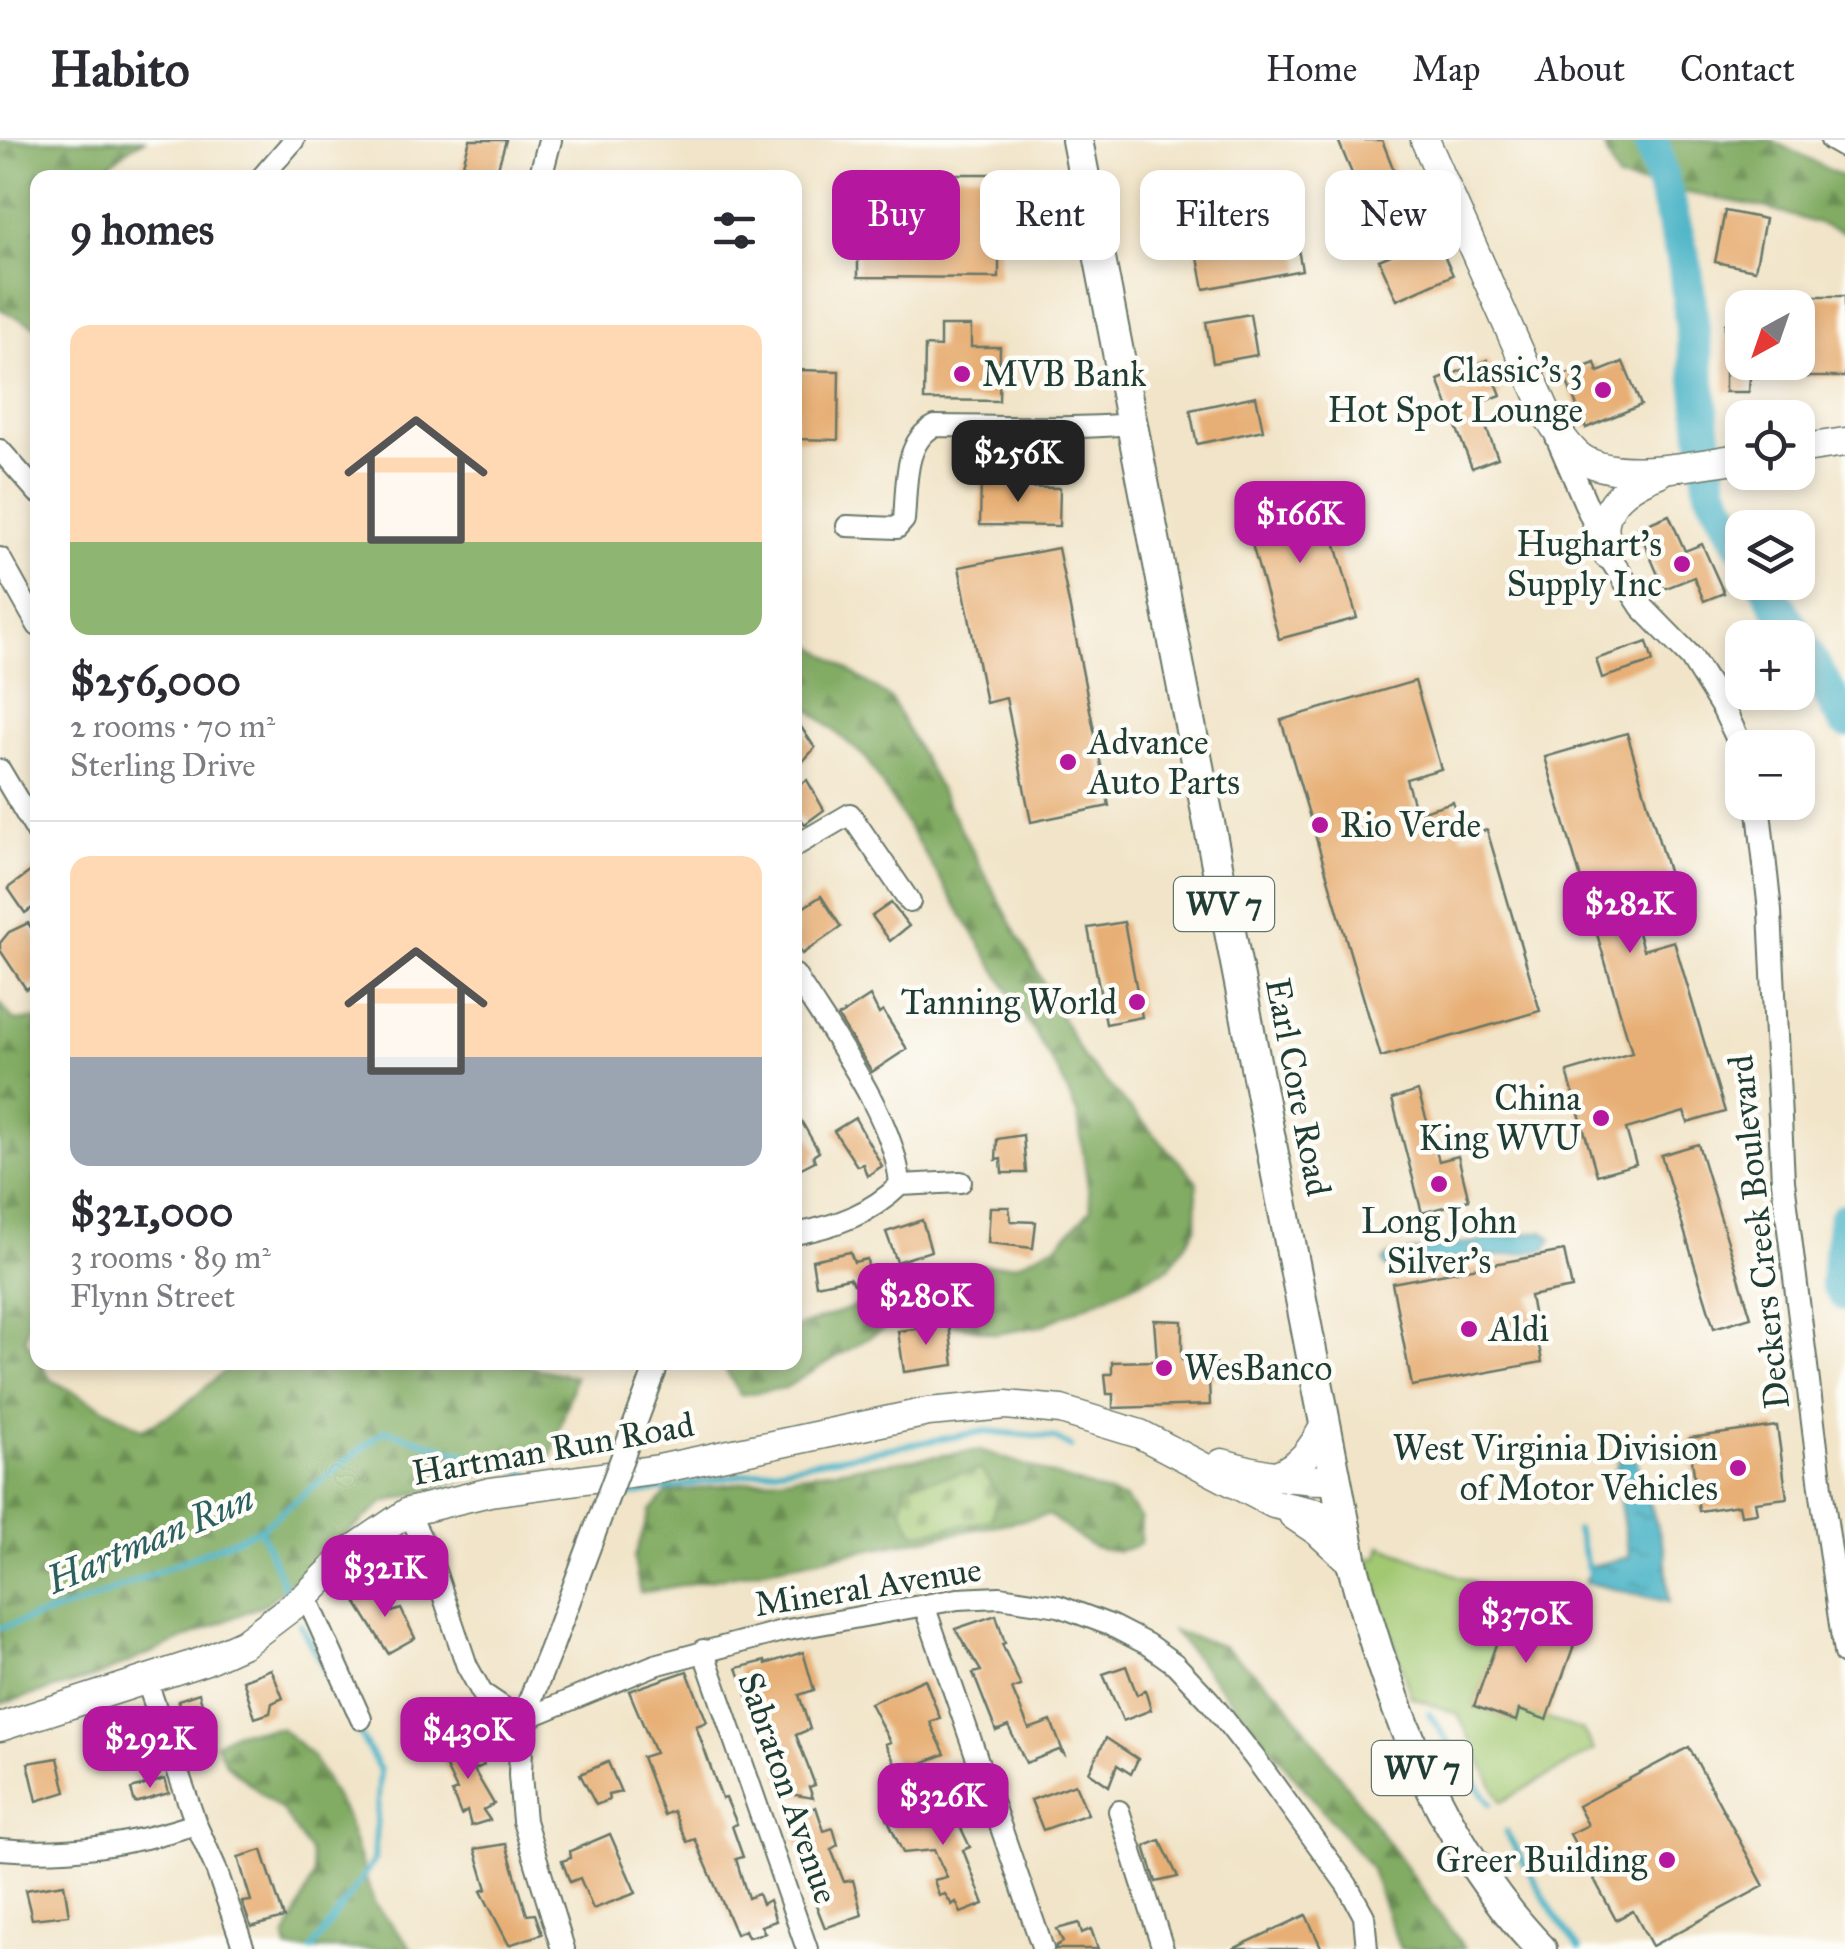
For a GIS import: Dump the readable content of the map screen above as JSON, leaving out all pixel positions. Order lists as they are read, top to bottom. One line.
{"streets":{"main road":["WV 7","Earl Core Road","Hartman Run Road"],"street":["Deckers Creek Boulevard","Mineral Avenue","Sabraton Avenue"]},"crossings":[["Earl Core Road","Hartman Run Road"],["Mineral Avenue","Sabraton Avenue"]],"water":["Hartman Run"],"places":["MVB Bank","Classic's 3 Hot Spot Lounge","Hughart's Supply Inc","Advance Auto Parts","Rio Verde","Tanning World","China King WVU","Long John Silver's","Aldi","WesBanco","West Virginia Division of Motor Vehicles","Greer Building"],"north":"bottom left","page":{"header":"Habito","nav":["Home","Map","About","Contact"],"chip":["Buy","Rent","Filters","New"],"heading":"9 homes","map_buttons":["+","−"],"list":[{"name":"$256,000","note":"2 rooms · 70 m² · Sterling Drive"},{"name":"$321,000","note":"3 rooms · 89 m² · Flynn Street"}],"price":["$256K","$166K","$282K","$280K","$321K","$370K","$430K","$292K","$326K"]}}
